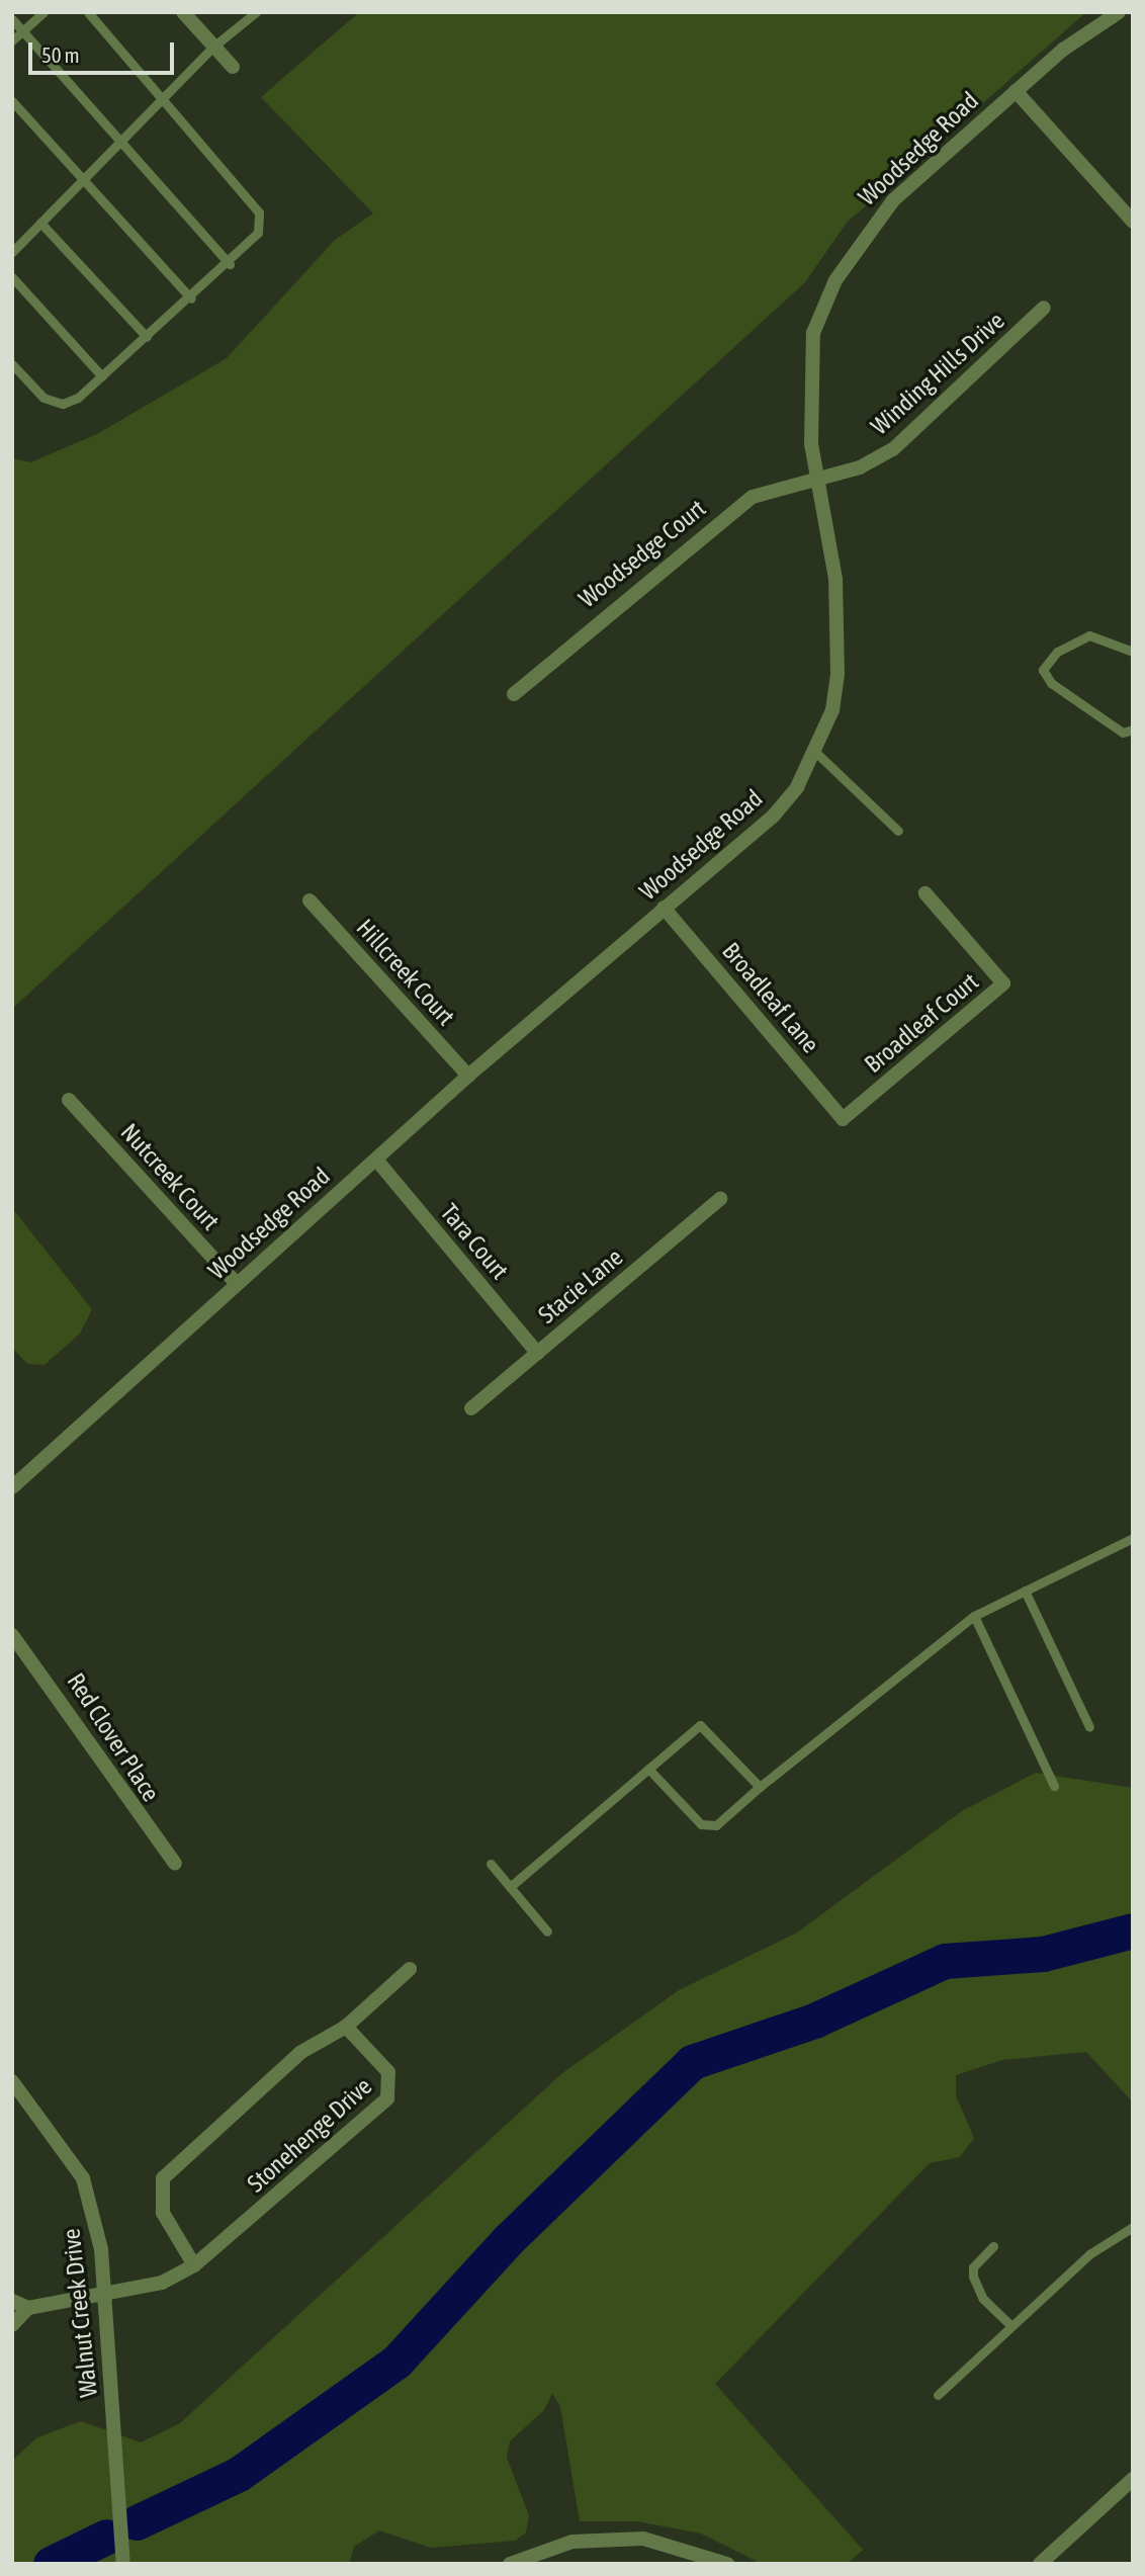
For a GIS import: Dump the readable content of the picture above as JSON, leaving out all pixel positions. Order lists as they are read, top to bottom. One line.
{"streets":{"street":["Woodsedge Road","Winding Hills Drive","Woodsedge Court","Hillcreek Court","Broadleaf Lane","Broadleaf Court","Nutcreek Court","Tara Court","Stacie Lane","Red Clover Place","Stonehenge Drive","Walnut Creek Drive"]},"crossings":[["Woodsedge Road","Winding Hills Drive"],["Woodsedge Road","Woodsedge Court"],["Woodsedge Road","Hillcreek Court"],["Woodsedge Road","Broadleaf Lane"],["Woodsedge Road","Nutcreek Court"],["Woodsedge Road","Tara Court"],["Winding Hills Drive","Woodsedge Court"],["Broadleaf Lane","Broadleaf Court"],["Tara Court","Stacie Lane"],["Stonehenge Drive","Walnut Creek Drive"]],"scale_bar":"50 m"}
